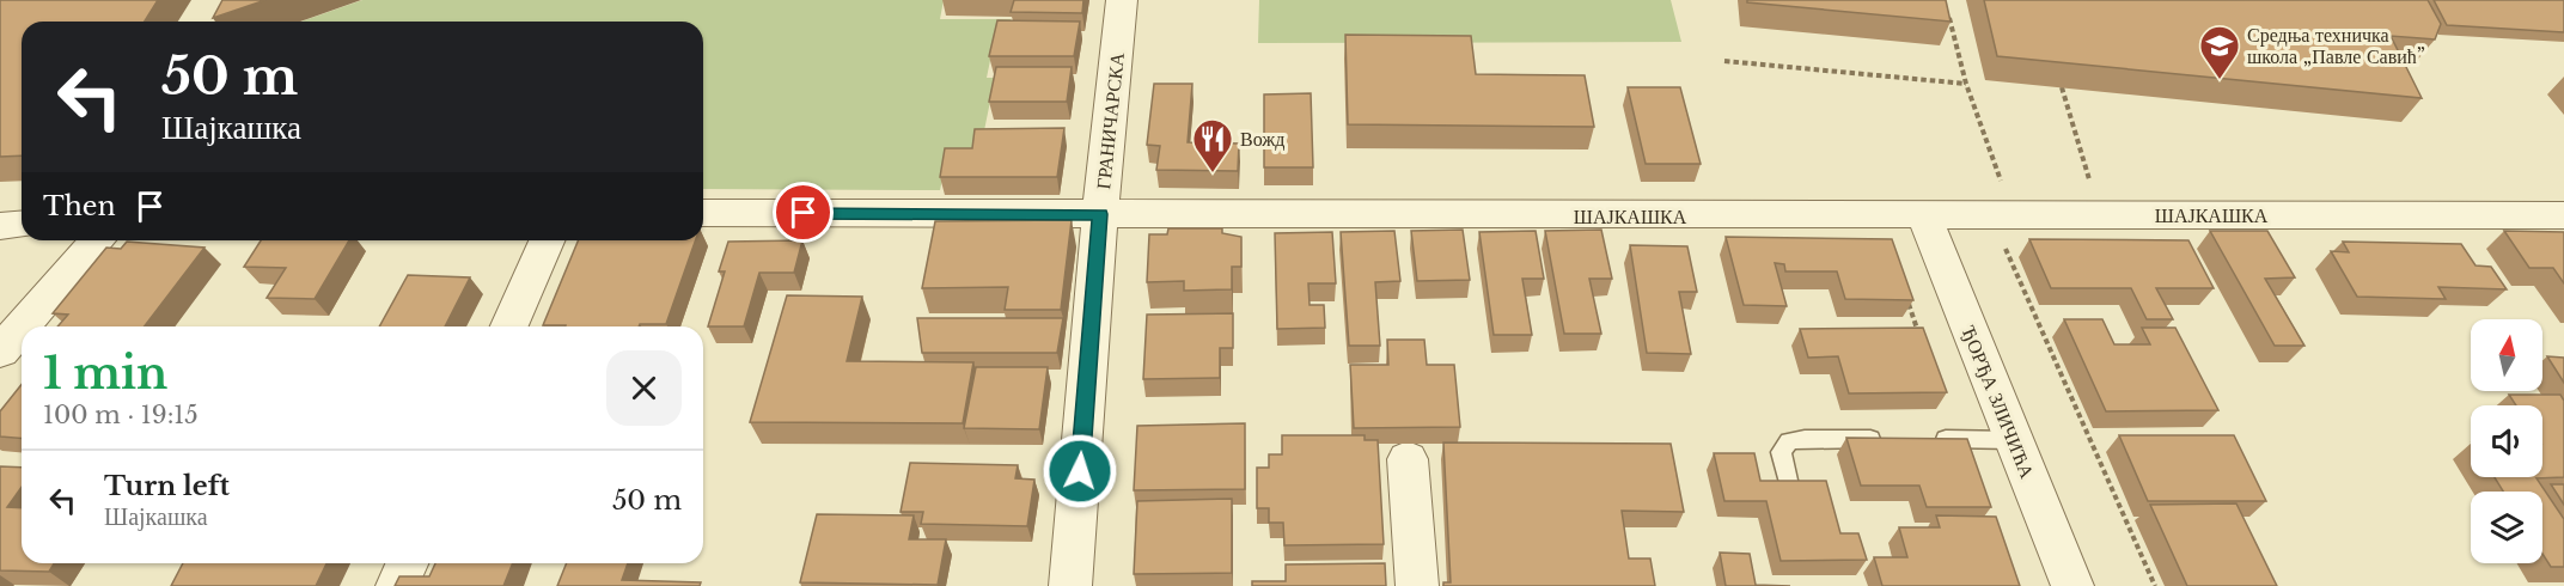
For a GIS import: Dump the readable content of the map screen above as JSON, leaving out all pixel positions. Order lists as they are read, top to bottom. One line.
{"streets":{"street":["ГРАНИЧАРСКА","ШАЈКАШКА","ЂОРЂА ЗЛИЧИЋА"]},"crossings":[["ГРАНИЧАРСКА","ШАЈКАШКА"],["ШАЈКАШКА","ЂОРЂА ЗЛИЧИЋА"]],"places":{"school or university":["Средња техничка школа „Павле Савић”"],"restaurant":["Вожд"]},"north":"top","page":{"turn":["50 m","Шајкашка"],"then":"Then","heading":["1 min","100 m · 19:15"],"list":[{"name":"Turn left","note":"Шајкашка","value":"50 m"}]}}
